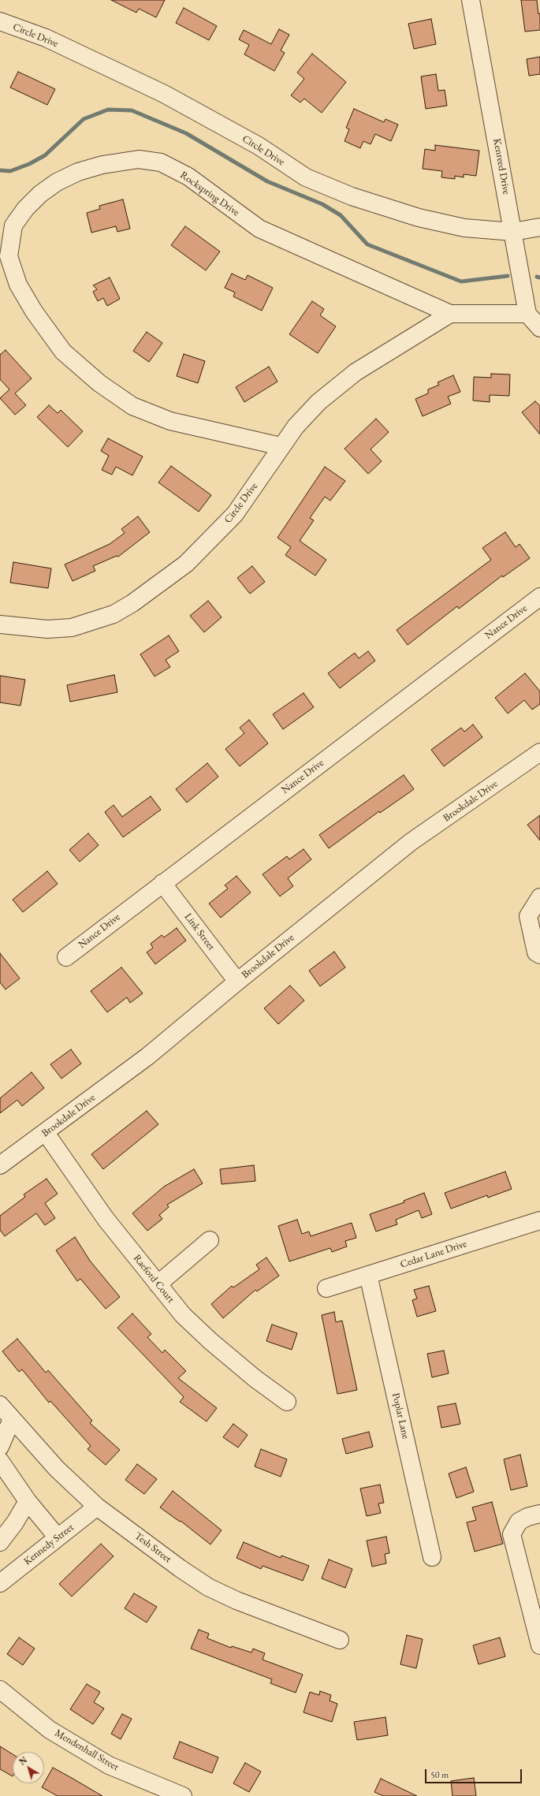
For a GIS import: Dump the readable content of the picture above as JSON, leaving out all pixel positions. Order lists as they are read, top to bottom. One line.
{"streets":{"street":["Circle Drive","Kenreed Drive","Rockspring Drive","Nance Drive","Brookdale Drive","Link Street","Cedar Lane Drive","Raeford Court","Poplar Lane","Kennedy Street","Tesh Street","Mendenhall Street"]},"crossings":[["Circle Drive","Kenreed Drive"],["Circle Drive","Rockspring Drive"],["Kenreed Drive","Rockspring Drive"],["Nance Drive","Link Street"],["Brookdale Drive","Link Street"],["Brookdale Drive","Raeford Court"],["Cedar Lane Drive","Poplar Lane"],["Kennedy Street","Tesh Street"]],"scale_bar":"50 m","north":"top left"}
